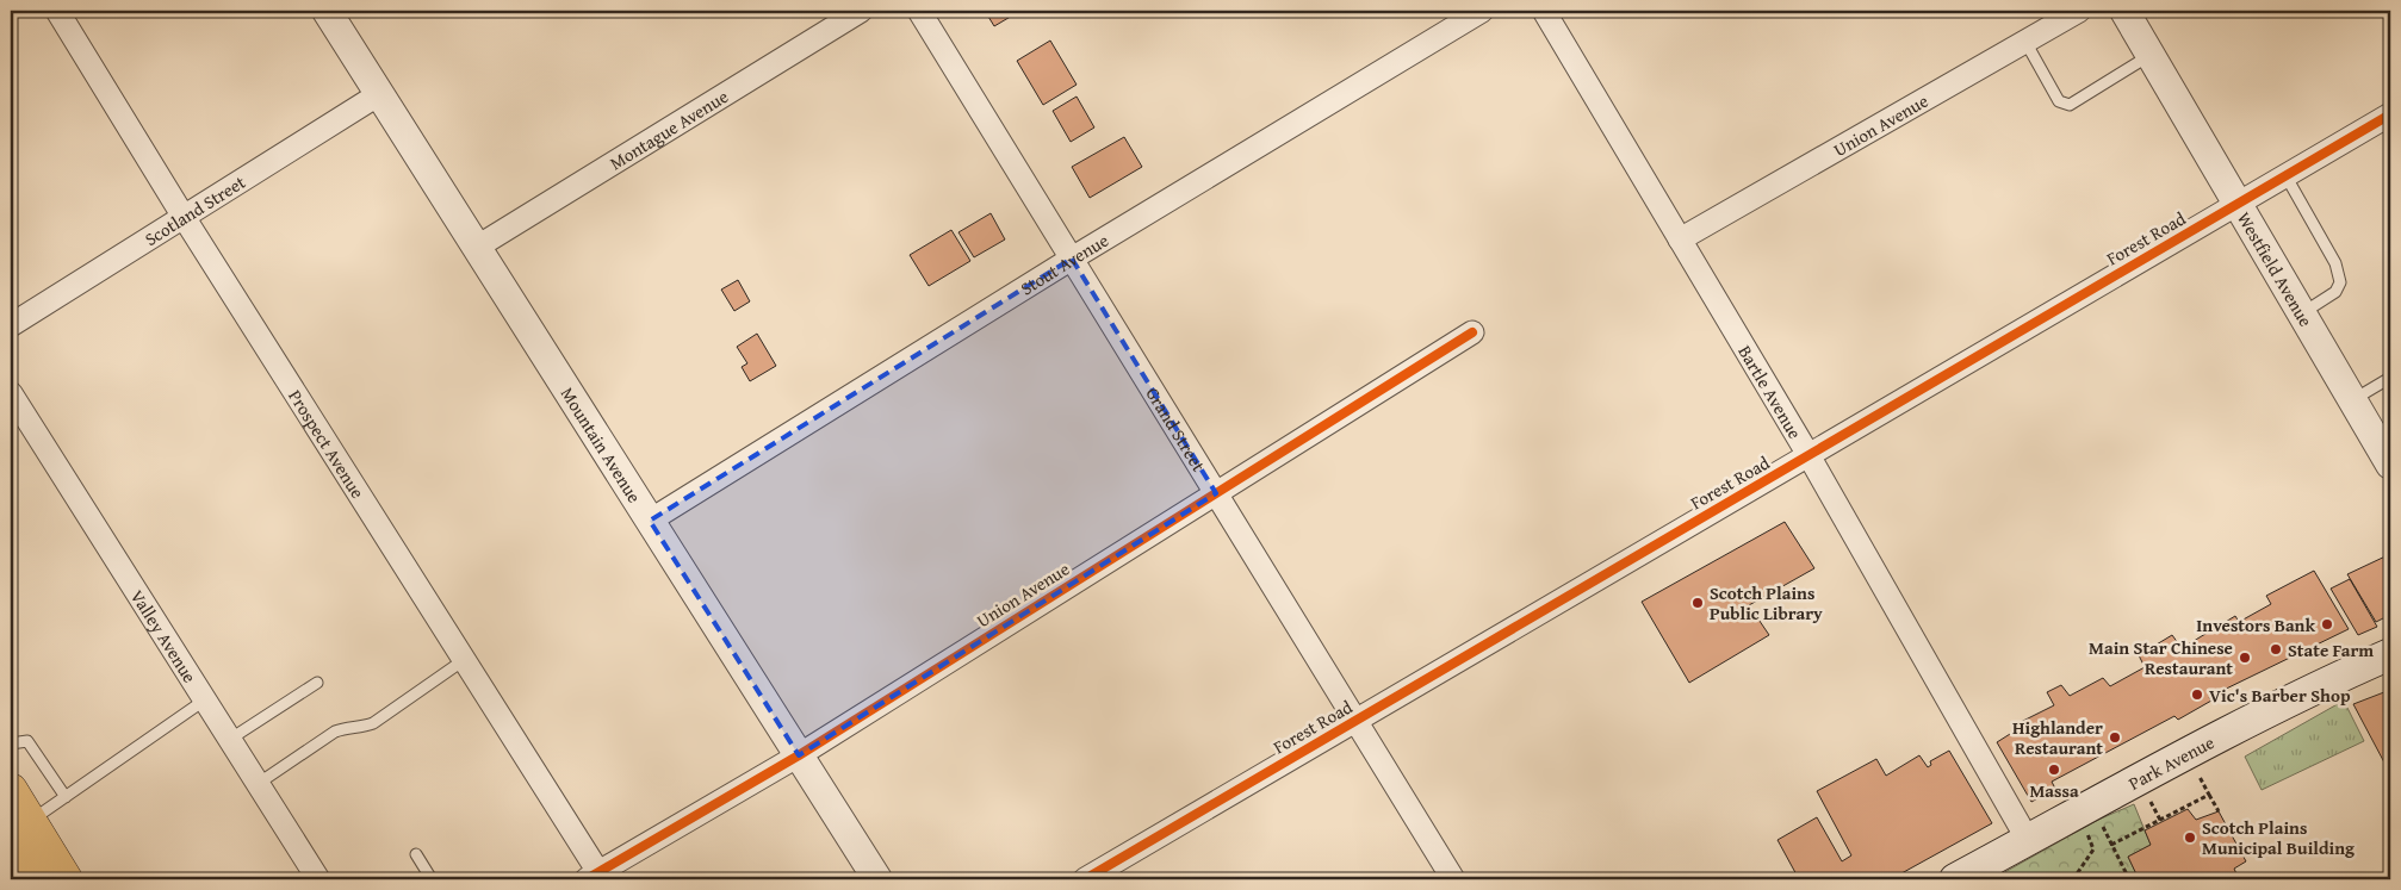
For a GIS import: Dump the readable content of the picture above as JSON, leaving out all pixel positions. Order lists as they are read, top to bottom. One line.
{"streets":{"main road":["Park Avenue"],"street":["Union Avenue","Montague Avenue","Scotland Street","Forest Road","Stout Avenue","Westfield Avenue","Bartle Avenue","Grand Street","Prospect Avenue","Mountain Avenue","Valley Avenue"]},"crossings":[["Union Avenue","Bartle Avenue"],["Union Avenue","Grand Street"],["Union Avenue","Prospect Avenue"],["Union Avenue","Mountain Avenue"],["Montague Avenue","Mountain Avenue"],["Scotland Street","Prospect Avenue"],["Scotland Street","Mountain Avenue"],["Forest Road","Westfield Avenue"],["Forest Road","Bartle Avenue"],["Forest Road","Grand Street"],["Stout Avenue","Grand Street"],["Stout Avenue","Mountain Avenue"],["Bartle Avenue","Park Avenue"]],"places":["Scotch Plains Public Library","Investors Bank","State Farm","Main Star Chinese Restaurant","Vic's Barber Shop","Highlander Restaurant","Massa","Scotch Plains Municipal Building"]}
